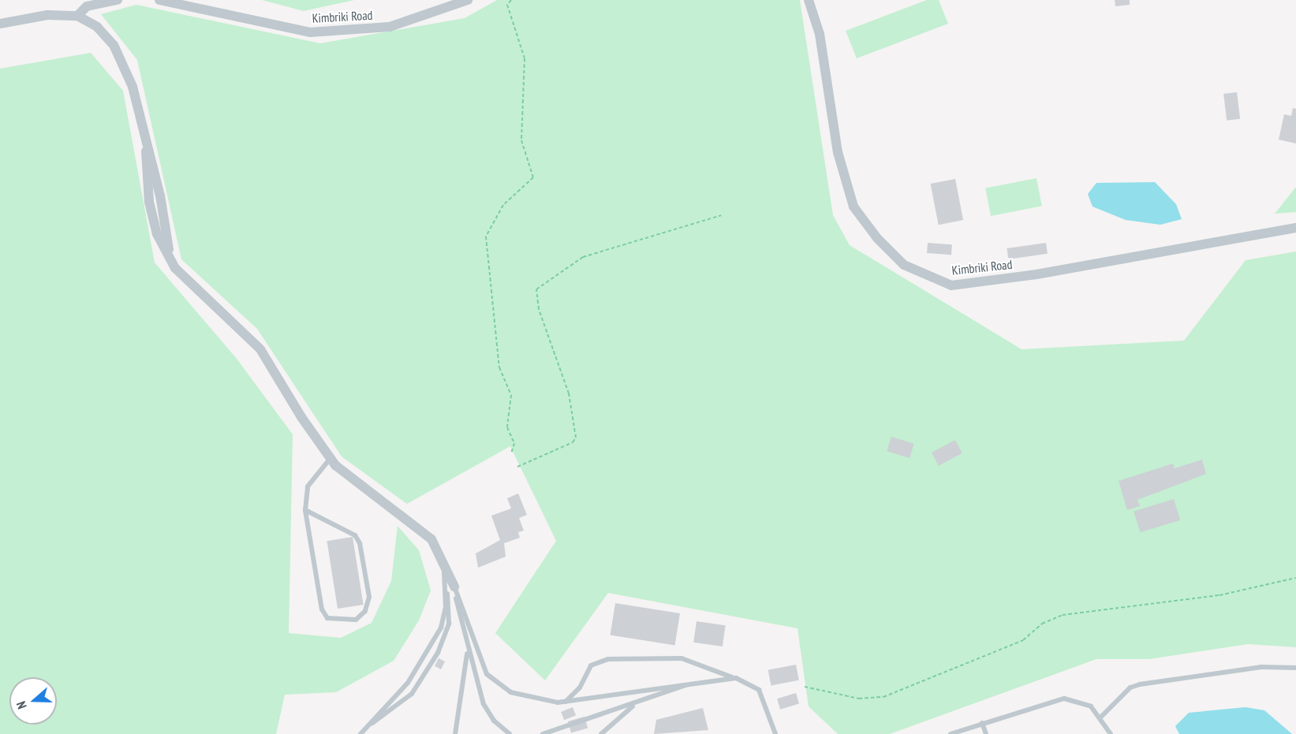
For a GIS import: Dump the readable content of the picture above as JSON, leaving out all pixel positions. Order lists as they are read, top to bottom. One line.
{"streets":{"street":["Kimbriki Road"]},"north":"left"}
